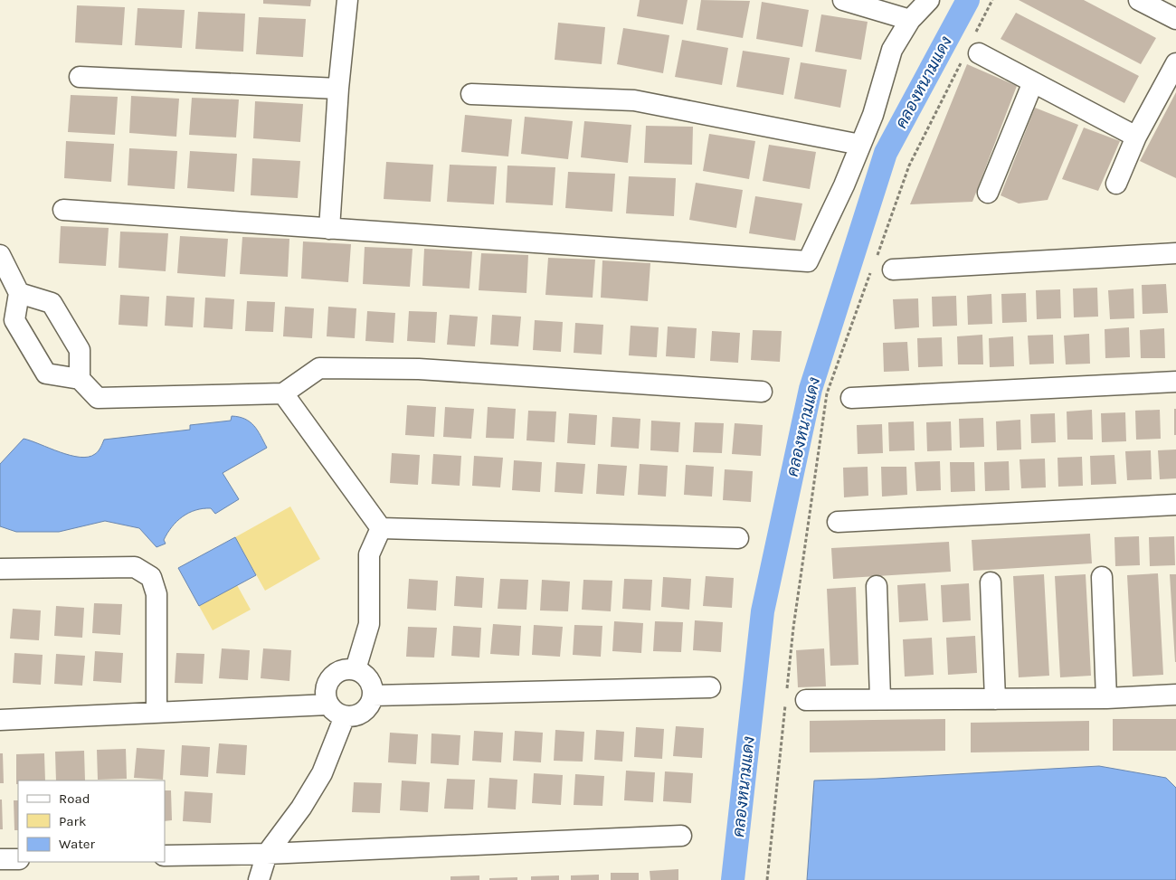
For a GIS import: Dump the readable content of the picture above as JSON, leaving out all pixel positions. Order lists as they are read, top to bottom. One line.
{"water":["คลองหนามแดง"],"legend":["Road","Park","Water"]}
